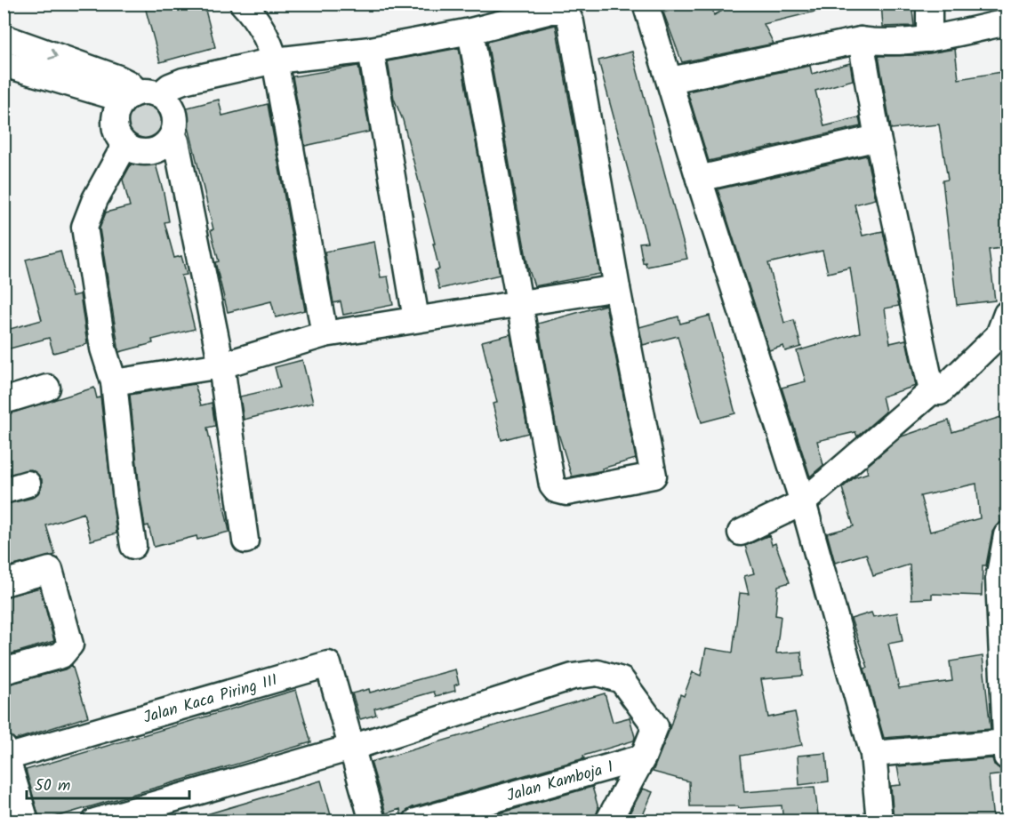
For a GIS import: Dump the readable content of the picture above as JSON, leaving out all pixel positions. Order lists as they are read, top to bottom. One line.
{"streets":{"street":["Jalan Kaca Piring III","Jalan Kamboja 1"]},"scale_bar":"50 m"}
